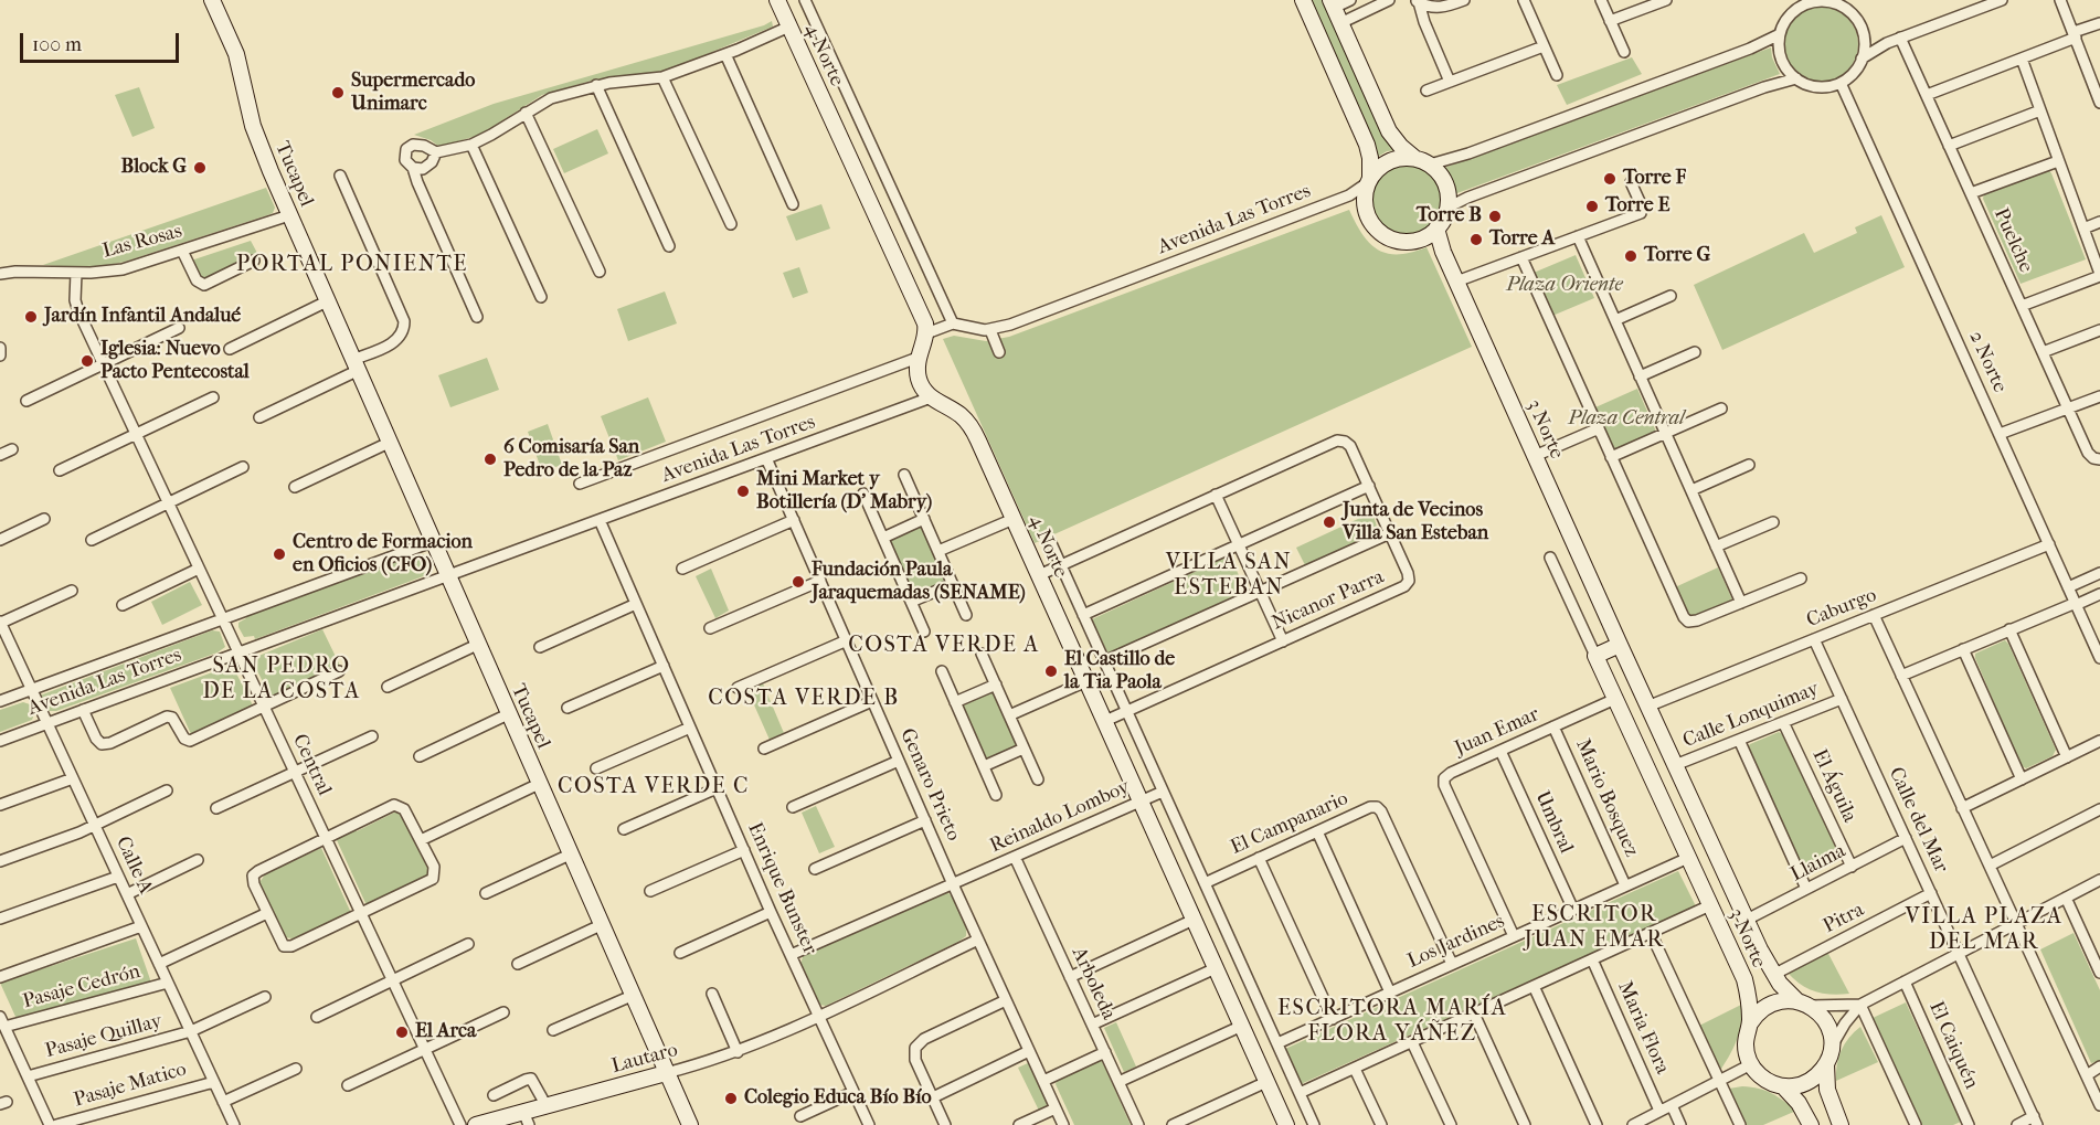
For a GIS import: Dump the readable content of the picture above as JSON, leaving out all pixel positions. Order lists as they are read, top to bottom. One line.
{"streets":{"street":["4 Norte","Tucapel","Avenida Las Torres","Puelche","Las Rosas","2 Norte","3 Norte","Nicanor Parra","Caburgo","Calle Lonquimay","Juan Emar","Central","Genaro Prieto","El Águila","Mario Bosquez","Reinaldo Lomboy","Calle del Mar","Umbral","El Campanario","Llaima","Calle A","Enrique Bunster","Pitra","Los Jardines","Arboleda","Pasaje Cedrón","Maria Flora","Pasaje Quillay","El Caiquén","Lautaro","Pasaje Matico"]},"crossings":[["4 Norte","Avenida Las Torres"],["4 Norte","Nicanor Parra"],["4 Norte","Reinaldo Lomboy"],["4 Norte","El Campanario"],["4 Norte","Los Jardines"],["Tucapel","Avenida Las Torres"],["Tucapel","Las Rosas"],["Tucapel","Lautaro"],["Avenida Las Torres","3 Norte"],["Avenida Las Torres","Central"],["Avenida Las Torres","Genaro Prieto"],["Avenida Las Torres","Calle A"],["Avenida Las Torres","Enrique Bunster"],["Las Rosas","Central"],["2 Norte","Caburgo"],["3 Norte","Caburgo"],["3 Norte","Calle Lonquimay"],["3 Norte","Juan Emar"],["3 Norte","Llaima"],["3 Norte","Pitra"],["3 Norte","Los Jardines"],["Caburgo","Calle del Mar"],["Calle Lonquimay","El Águila"],["Calle Lonquimay","Calle del Mar"],["Juan Emar","Mario Bosquez"],["Juan Emar","Umbral"],["Juan Emar","Los Jardines"],["Genaro Prieto","Reinaldo Lomboy"],["Genaro Prieto","Lautaro"],["El Águila","Llaima"],["Mario Bosquez","Los Jardines"],["Reinaldo Lomboy","Enrique Bunster"],["Reinaldo Lomboy","Arboleda"],["Calle del Mar","Llaima"],["Calle del Mar","Pitra"],["Umbral","Los Jardines"],["El Campanario","Los Jardines"],["Calle A","Pasaje Cedrón"],["Calle A","Pasaje Quillay"],["Calle A","Pasaje Matico"],["Enrique Bunster","Lautaro"]],"districts":["PORTAL PONIENTE","VILLA SAN ESTEBAN","COSTA VERDE A","SAN PEDRO DE LA COSTA","COSTA VERDE B","COSTA VERDE C","ESCRITOR JUAN EMAR","VILLA PLAZA DEL MAR","ESCRITORA MARÍA FLORA YÁÑEZ"],"parks":["Plaza Oriente","Plaza Central"],"places":["Supermercado Unimarc","Block G","Torre F","Torre E","Torre B","Torre A","Torre G","Jardín Infantil Andalué","Iglesia: Nuevo Pacto Pentecostal","6 Comisaría San Pedro de la Paz","Mini Market y Botillería (D' Mabry)","Junta de Vecinos Villa San Esteban","Centro de Formacion en Oficios (CFO)","Fundación Paula Jaraquemadas (SENAME)","El Castillo de la Tia Paola","El Arca","Colegio Educa Bío Bío"],"scale_bar":"100 m"}
